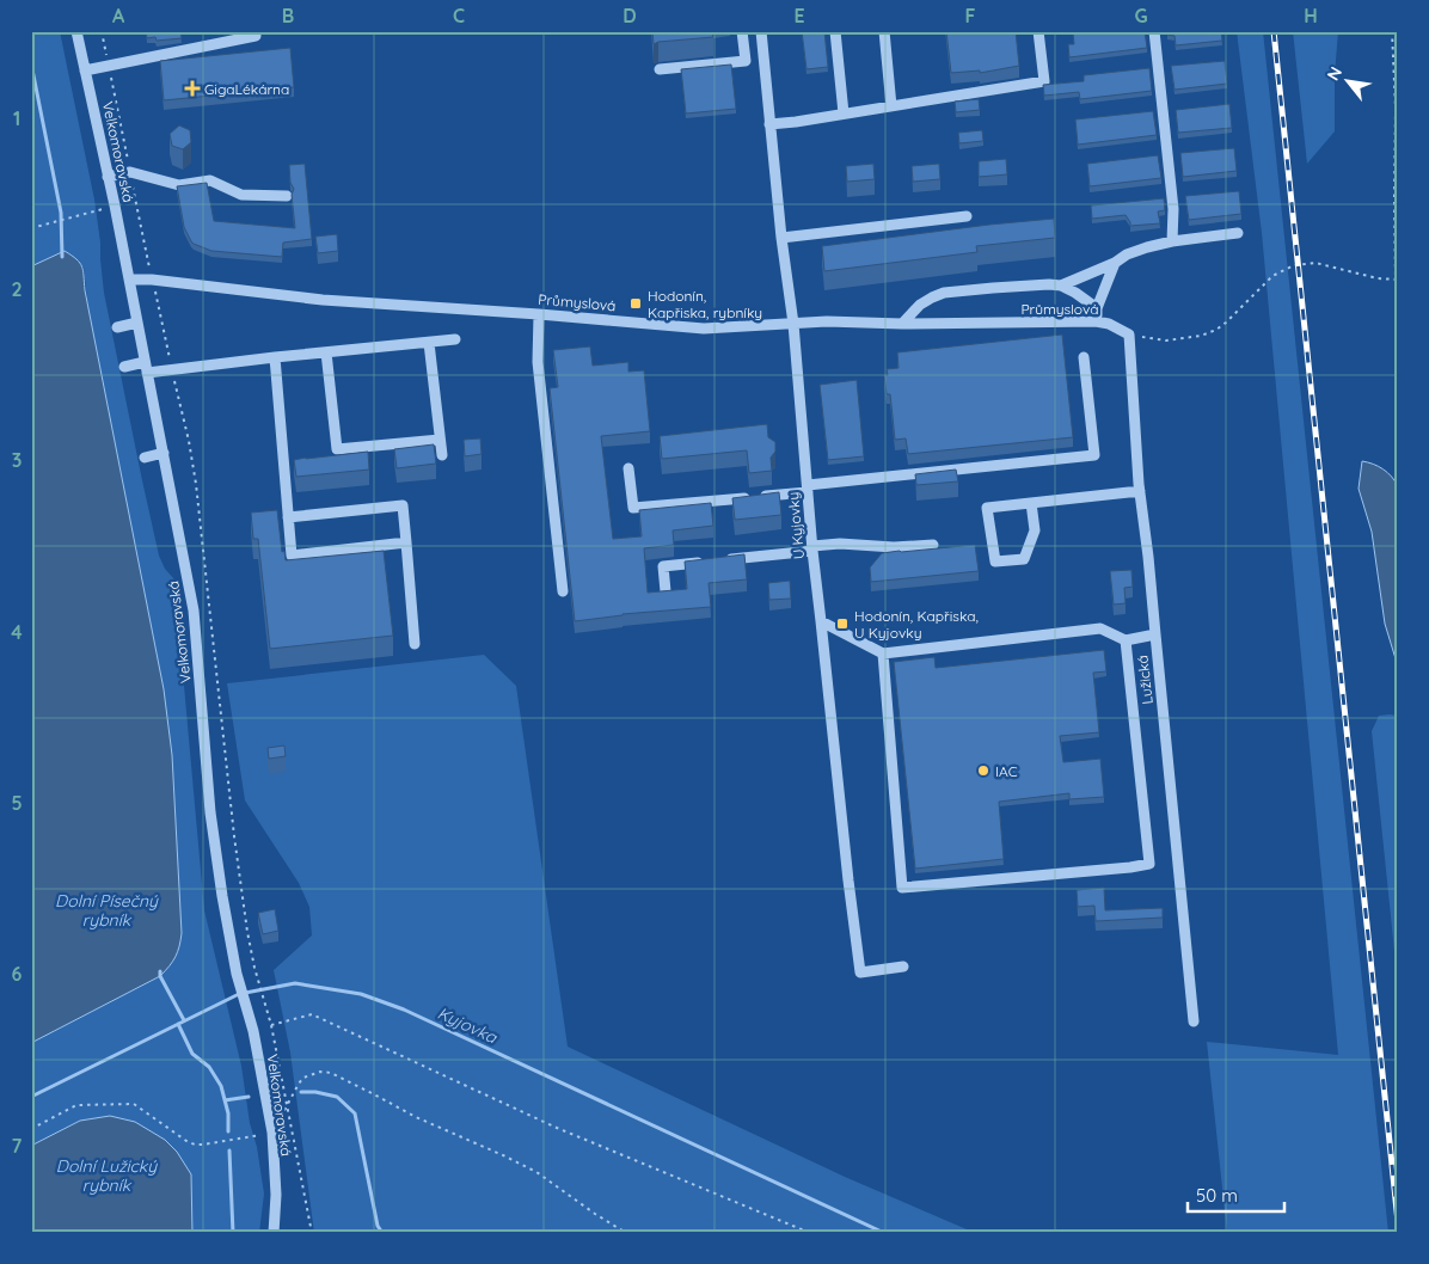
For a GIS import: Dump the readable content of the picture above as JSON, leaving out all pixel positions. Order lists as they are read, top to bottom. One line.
{"streets":{"street":["Velkomoravská","Průmyslová","U Kyjovky","Lužická"]},"crossings":[["Velkomoravská","Průmyslová"],["Průmyslová","U Kyjovky"],["Průmyslová","Lužická"]],"water":["Dolní Písečný rybník","Kyjovka","Dolní Lužický rybník"],"places":{"health":["GigaLékárna"],"transit":["Hodonín, Kapřiska, rybníky","Hodonín, Kapřiska, U Kyjovky"],"other":["IAC"]},"scale_bar":"50 m","north":"top left","grid":{"columns":["A","B","C","D","E","F","G","H"],"rows":["1","2","3","4","5","6","7"]}}
